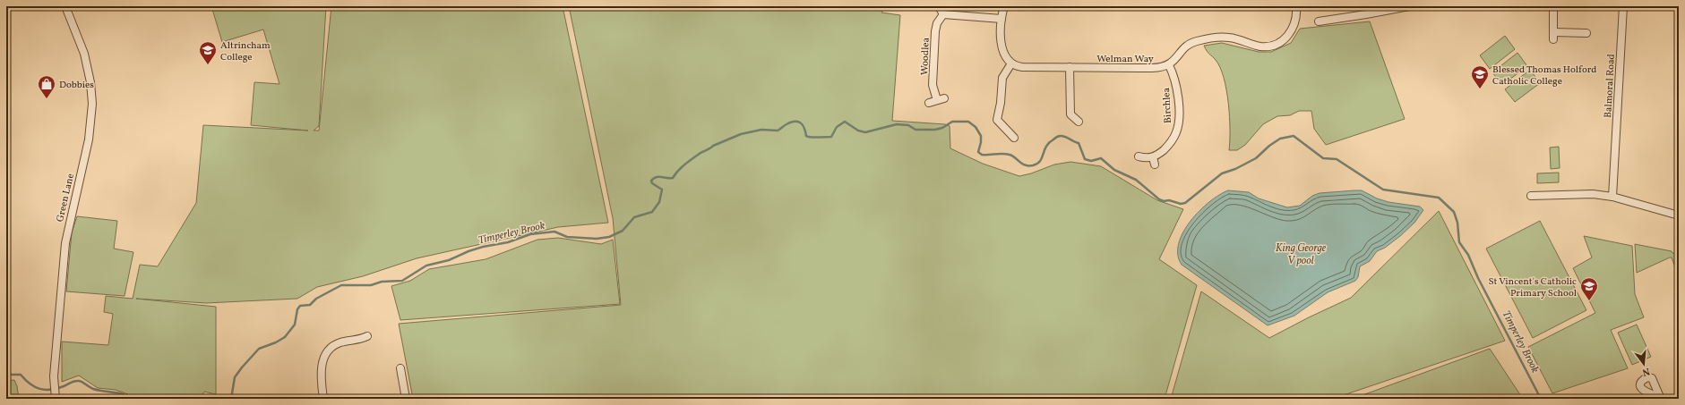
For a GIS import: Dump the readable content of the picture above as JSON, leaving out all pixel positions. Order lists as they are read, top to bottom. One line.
{"streets":{"street":["Woodlea","Welman Way","Balmoral Road","Birchlea","Green Lane"]},"crossings":[["Welman Way","Birchlea"]],"water":["Timperley Brook","King George V pool"],"places":{"school or university":["Altrincham College","Blessed Thomas Holford Catholic College","St Vincent's Catholic Primary School"],"shop":["Dobbies"]},"north":"bottom"}
